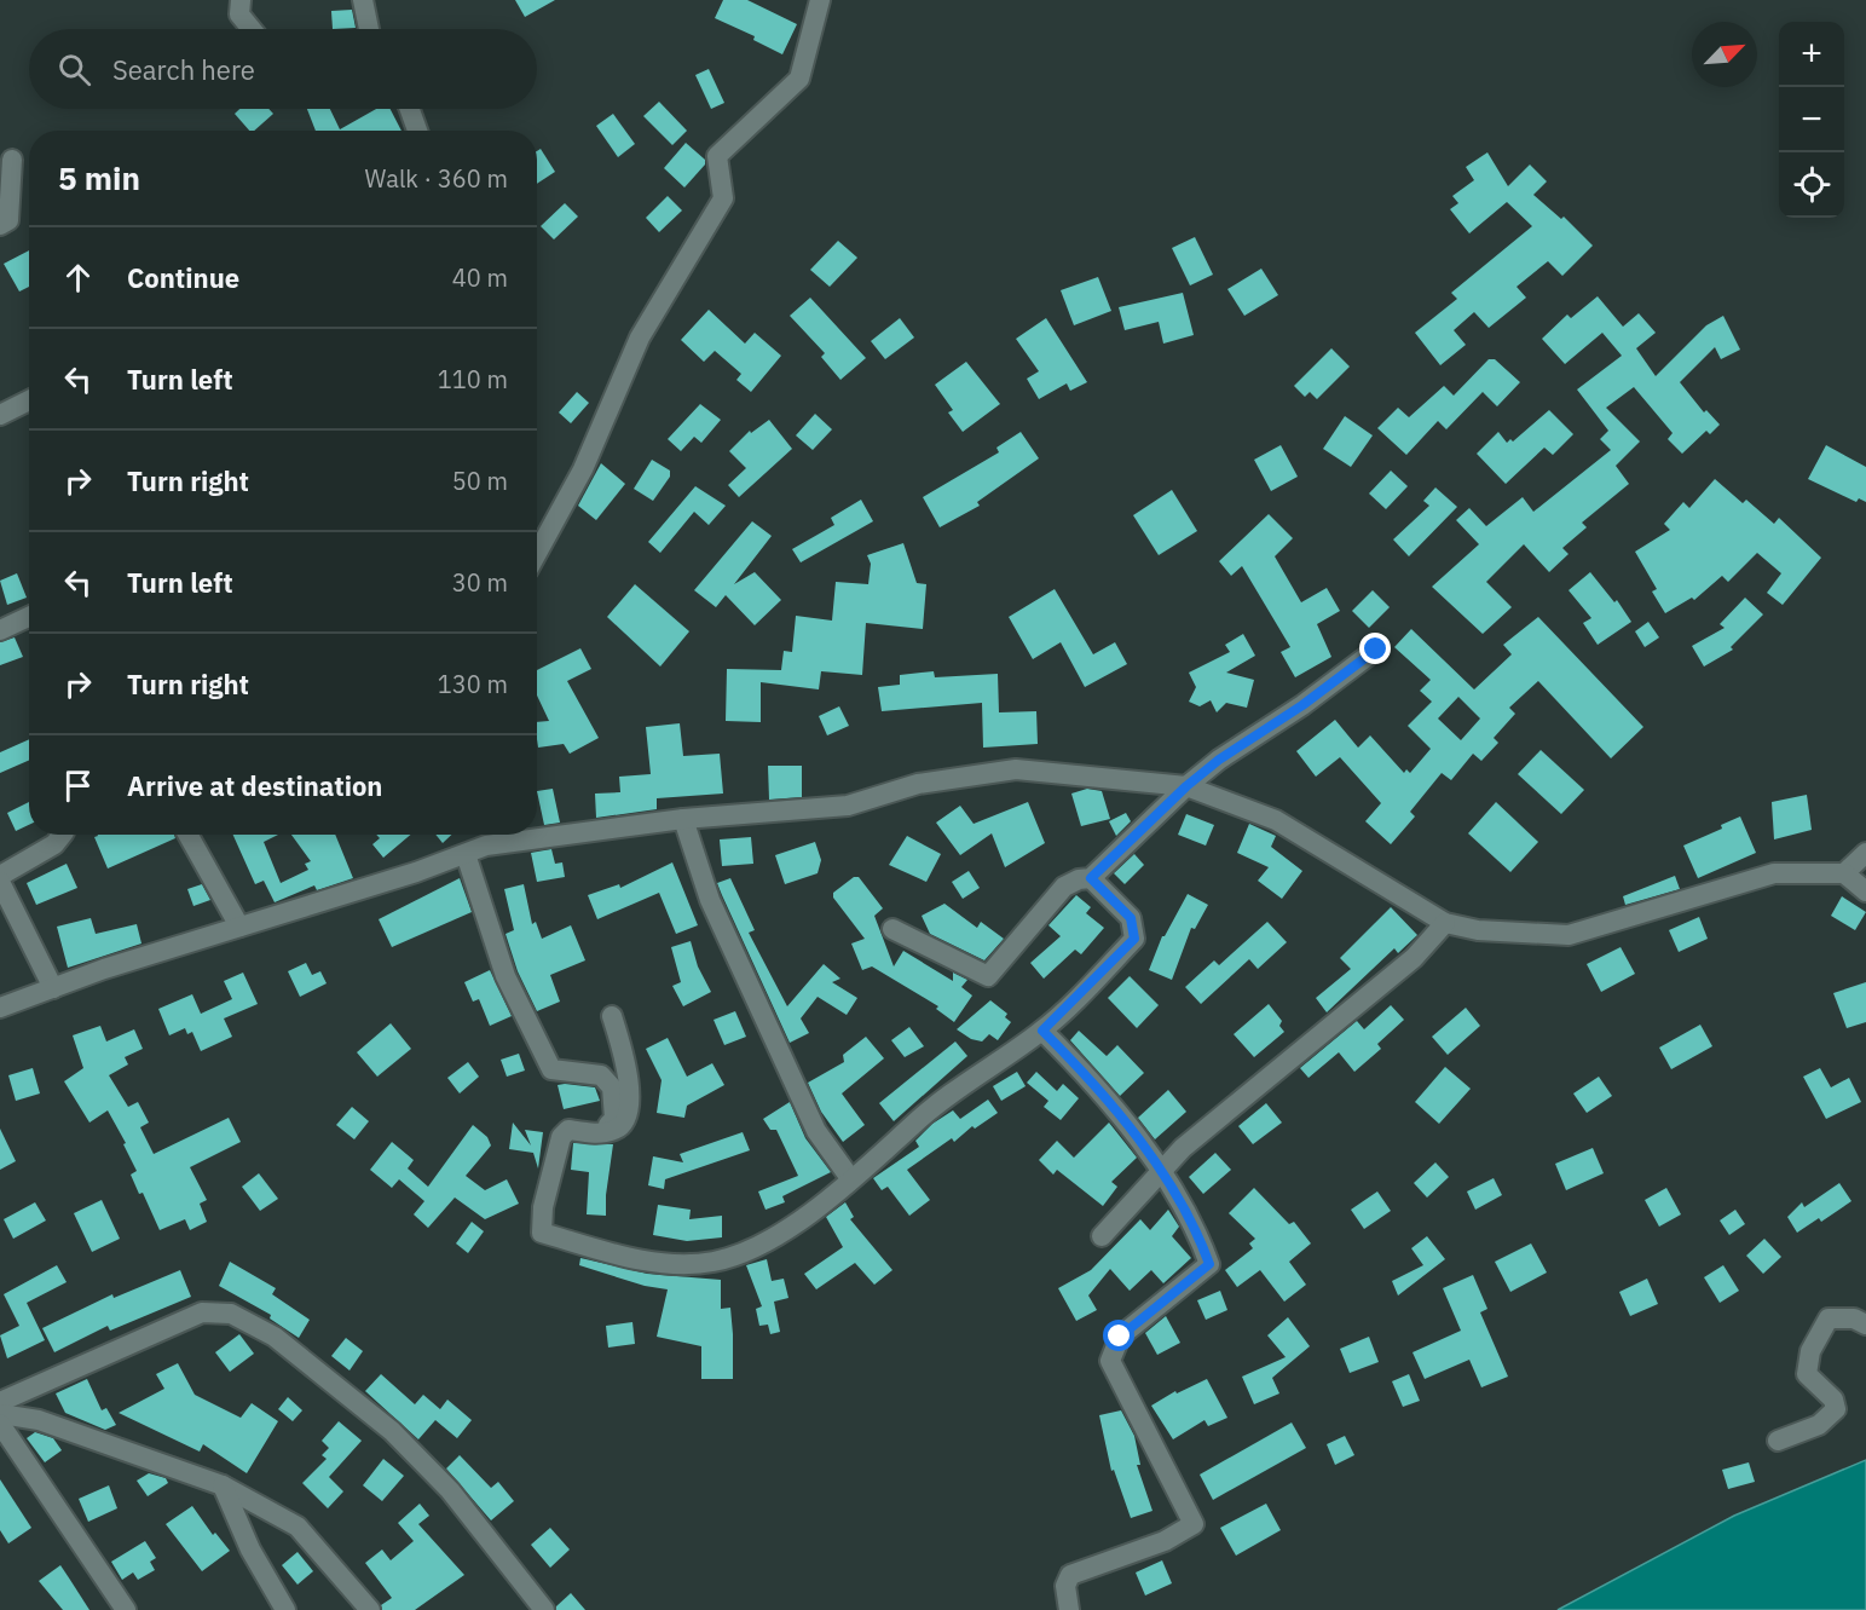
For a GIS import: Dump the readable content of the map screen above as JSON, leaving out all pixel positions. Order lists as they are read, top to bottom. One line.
{"north":"top right","page":{"map_buttons":["+","−"],"search":"Search here","heading":["5 min","Walk · 360 m"],"list":[["Continue","40 m"],["Turn left","110 m"],["Turn right","50 m"],["Turn left","30 m"],["Turn right","130 m"],"Arrive at destination"]}}
